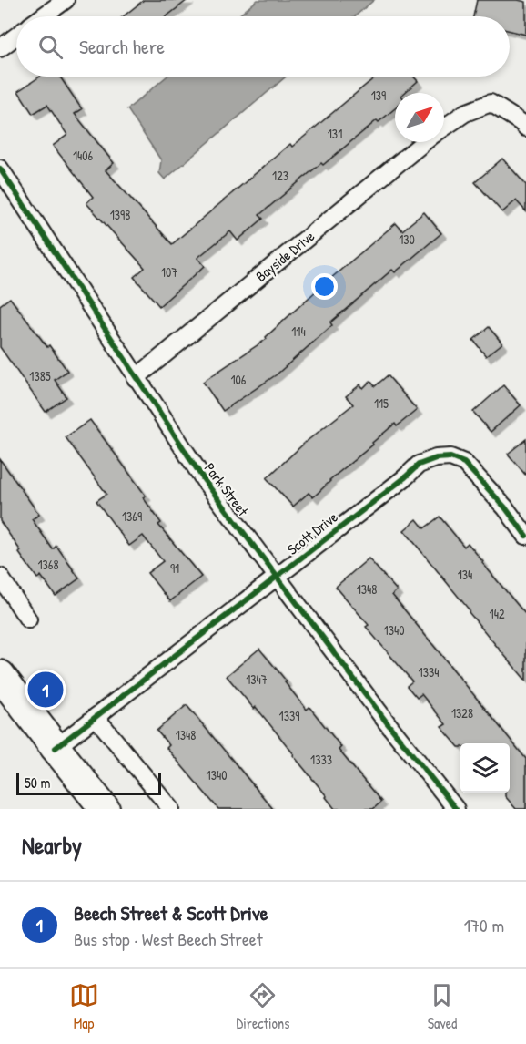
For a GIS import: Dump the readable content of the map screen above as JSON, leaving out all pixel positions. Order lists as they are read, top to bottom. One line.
{"streets":{"street":["Bayside Drive","Park Street","Scott Drive"]},"crossings":[["Bayside Drive","Park Street"],["Park Street","Scott Drive"]],"house_numbers":["139","131","1406","123","1398","130","107","114","1385","106","115","1369","1368","91","134","1348","142","1340","1334","1347","1328","1339","1348","1333","1340"],"scale_bar":"50 m","north":"top right","page":{"search":"Search here","pins":"1","scale":"50 m","heading":"Nearby","list":[{"mark":"1","name":"Beech Street & Scott Drive","note":"Bus stop · West Beech Street","value":"170 m"}],"nav":["Map","Directions","Saved"]}}
